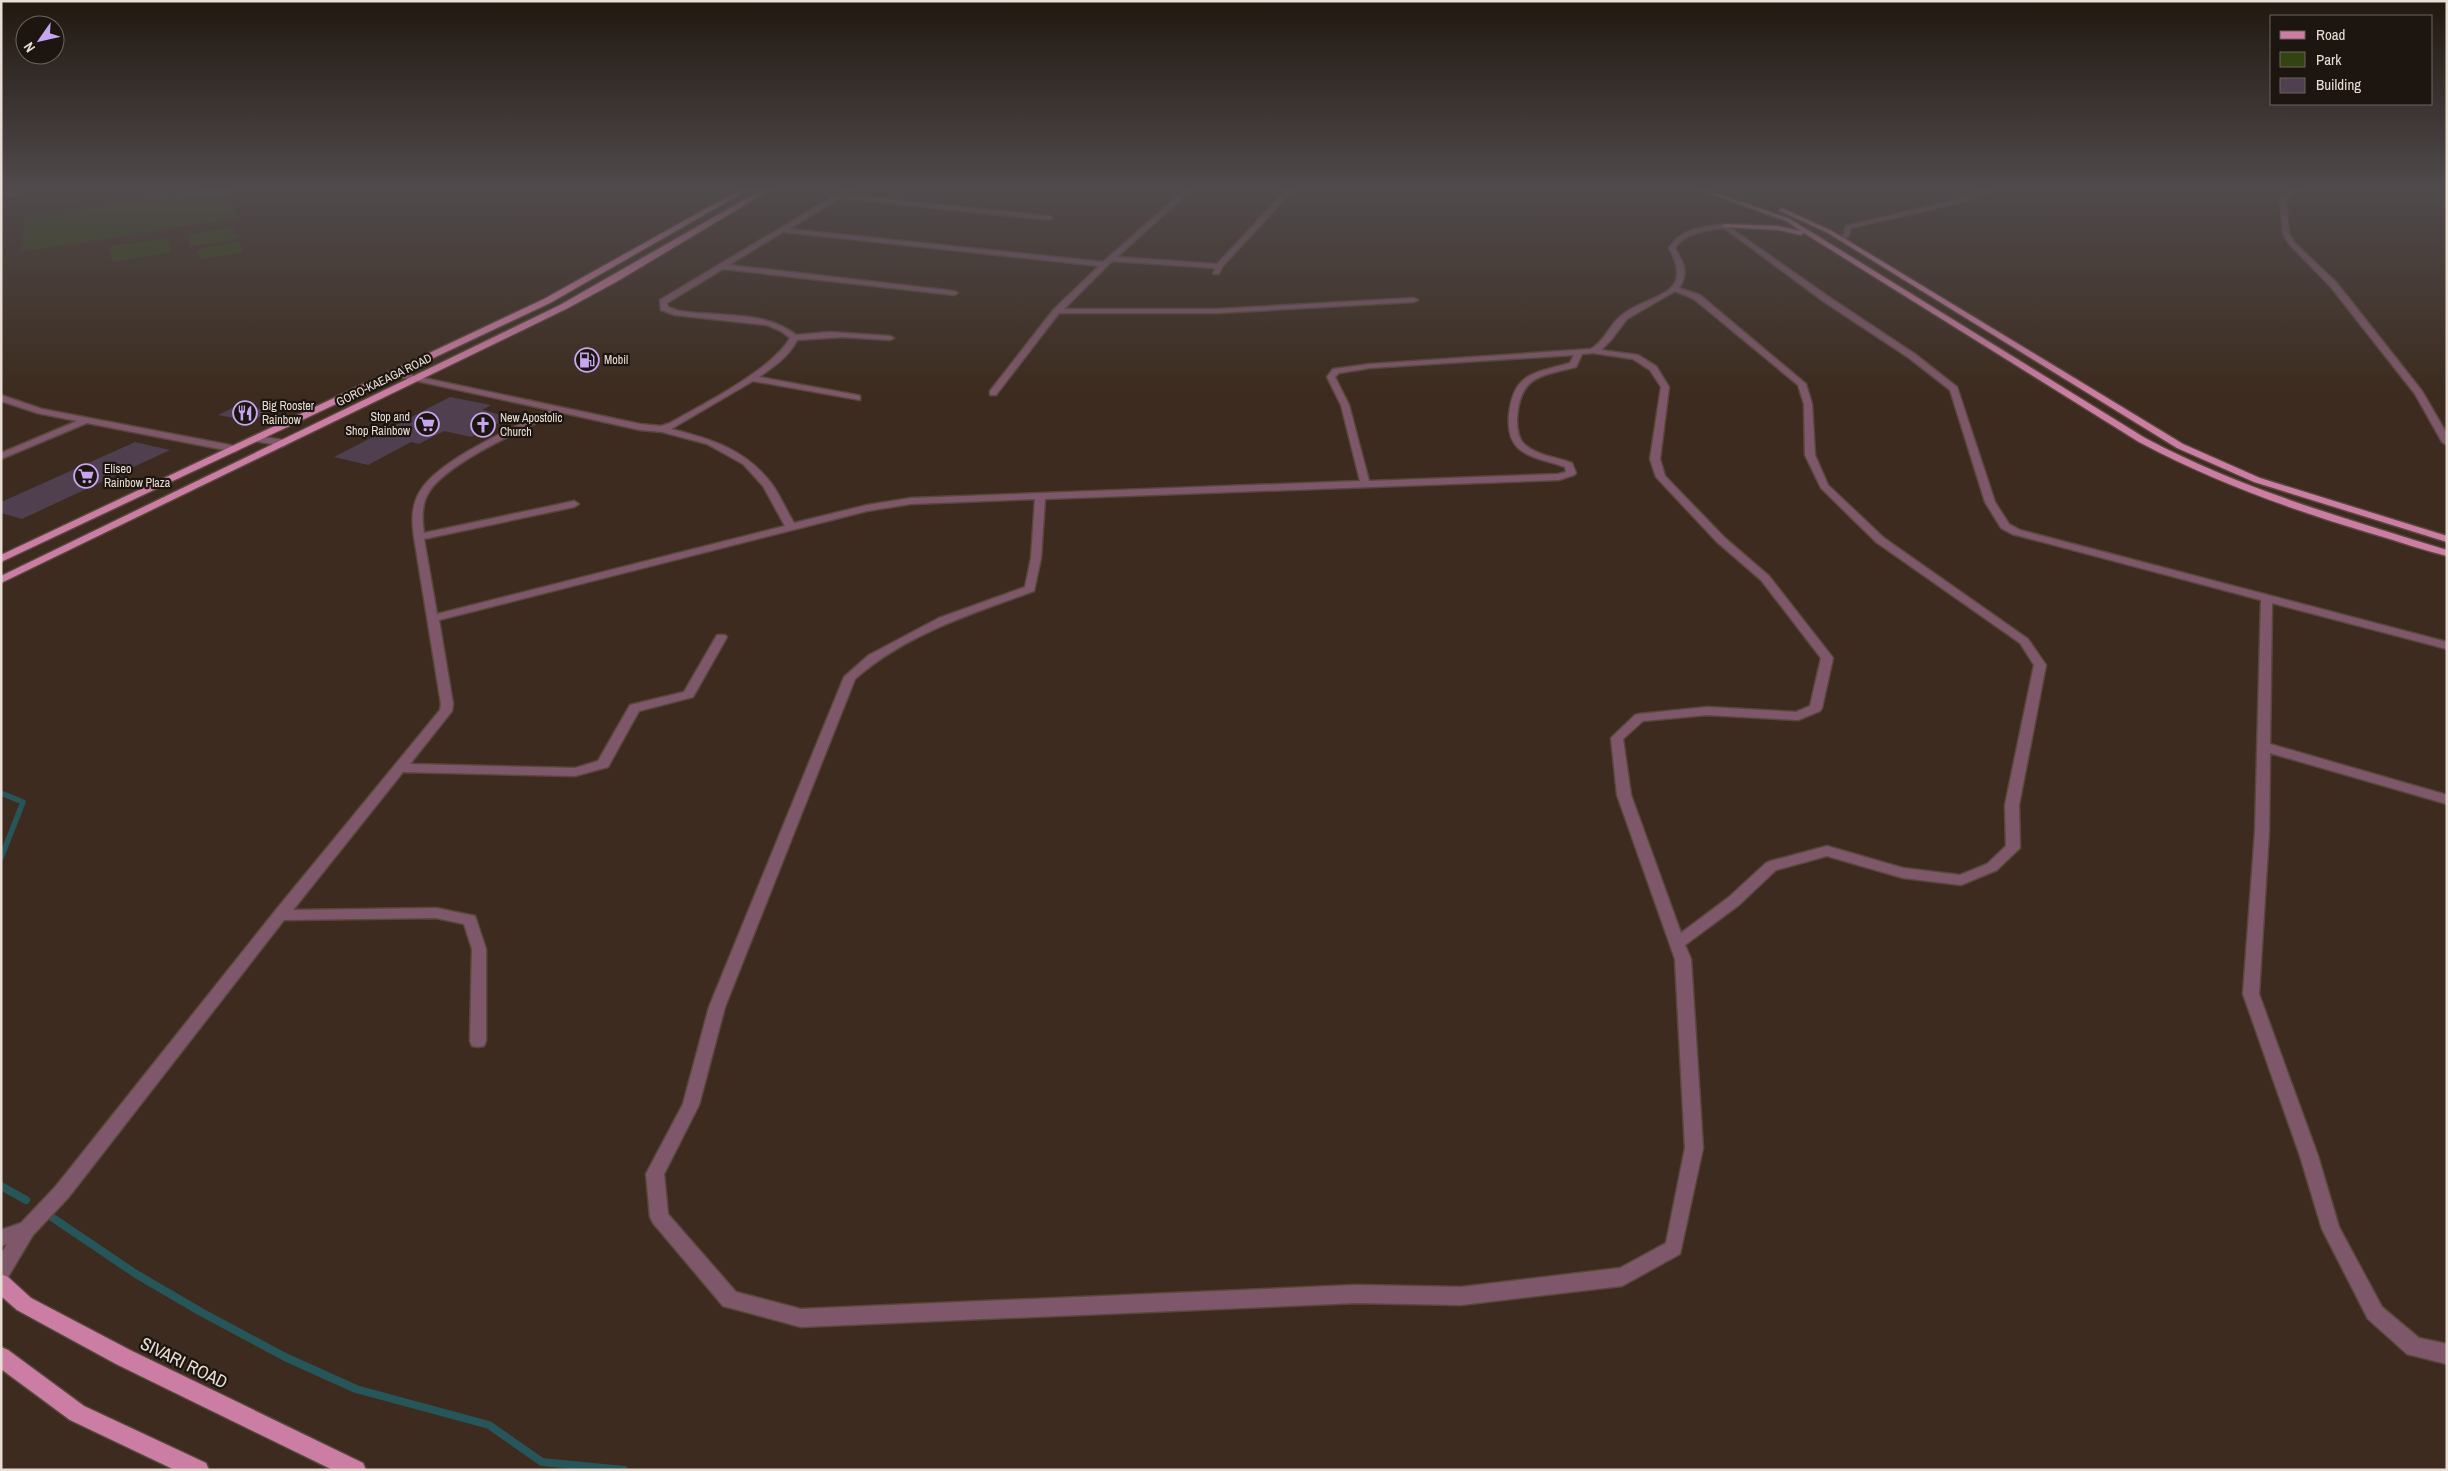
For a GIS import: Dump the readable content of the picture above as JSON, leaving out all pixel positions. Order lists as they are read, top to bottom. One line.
{"streets":{"main road":["GORO-KAEAGA ROAD","SIVARI ROAD"]},"places":{"fuel station":["Mobil"],"restaurant":["Big Rooster Rainbow"],"supermarket":["Stop and Shop Rainbow","Eliseo Rainbow Plaza"],"church":["New Apostolic Church"]},"legend":["Road","Park","Building"],"north":"bottom left"}
